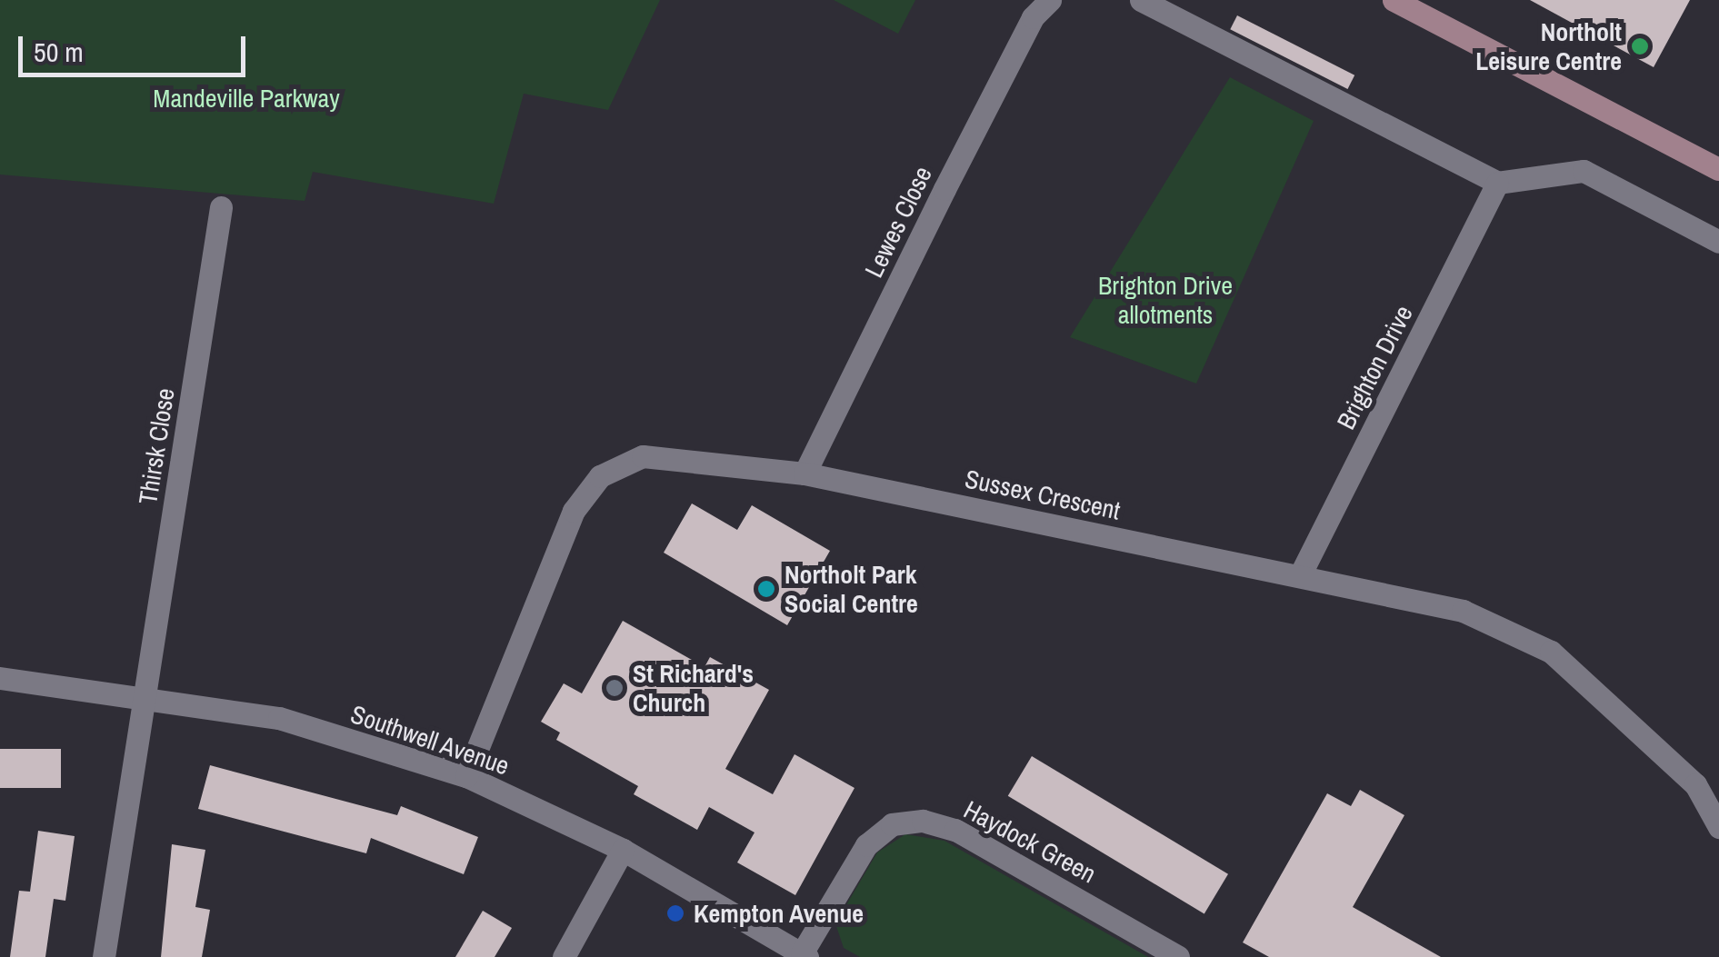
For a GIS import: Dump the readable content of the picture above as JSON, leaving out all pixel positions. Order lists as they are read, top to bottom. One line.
{"streets":{"street":["Lewes Close","Brighton Drive","Thirsk Close","Sussex Crescent","Southwell Avenue","Haydock Green"]},"crossings":[["Lewes Close","Sussex Crescent"],["Brighton Drive","Sussex Crescent"],["Thirsk Close","Southwell Avenue"],["Sussex Crescent","Southwell Avenue"],["Southwell Avenue","Haydock Green"]],"parks":["Mandeville Parkway","Brighton Drive allotments"],"places":["Northolt Leisure Centre","Northolt Park Social Centre","St Richard's Church","Kempton Avenue"],"scale_bar":"50 m"}
